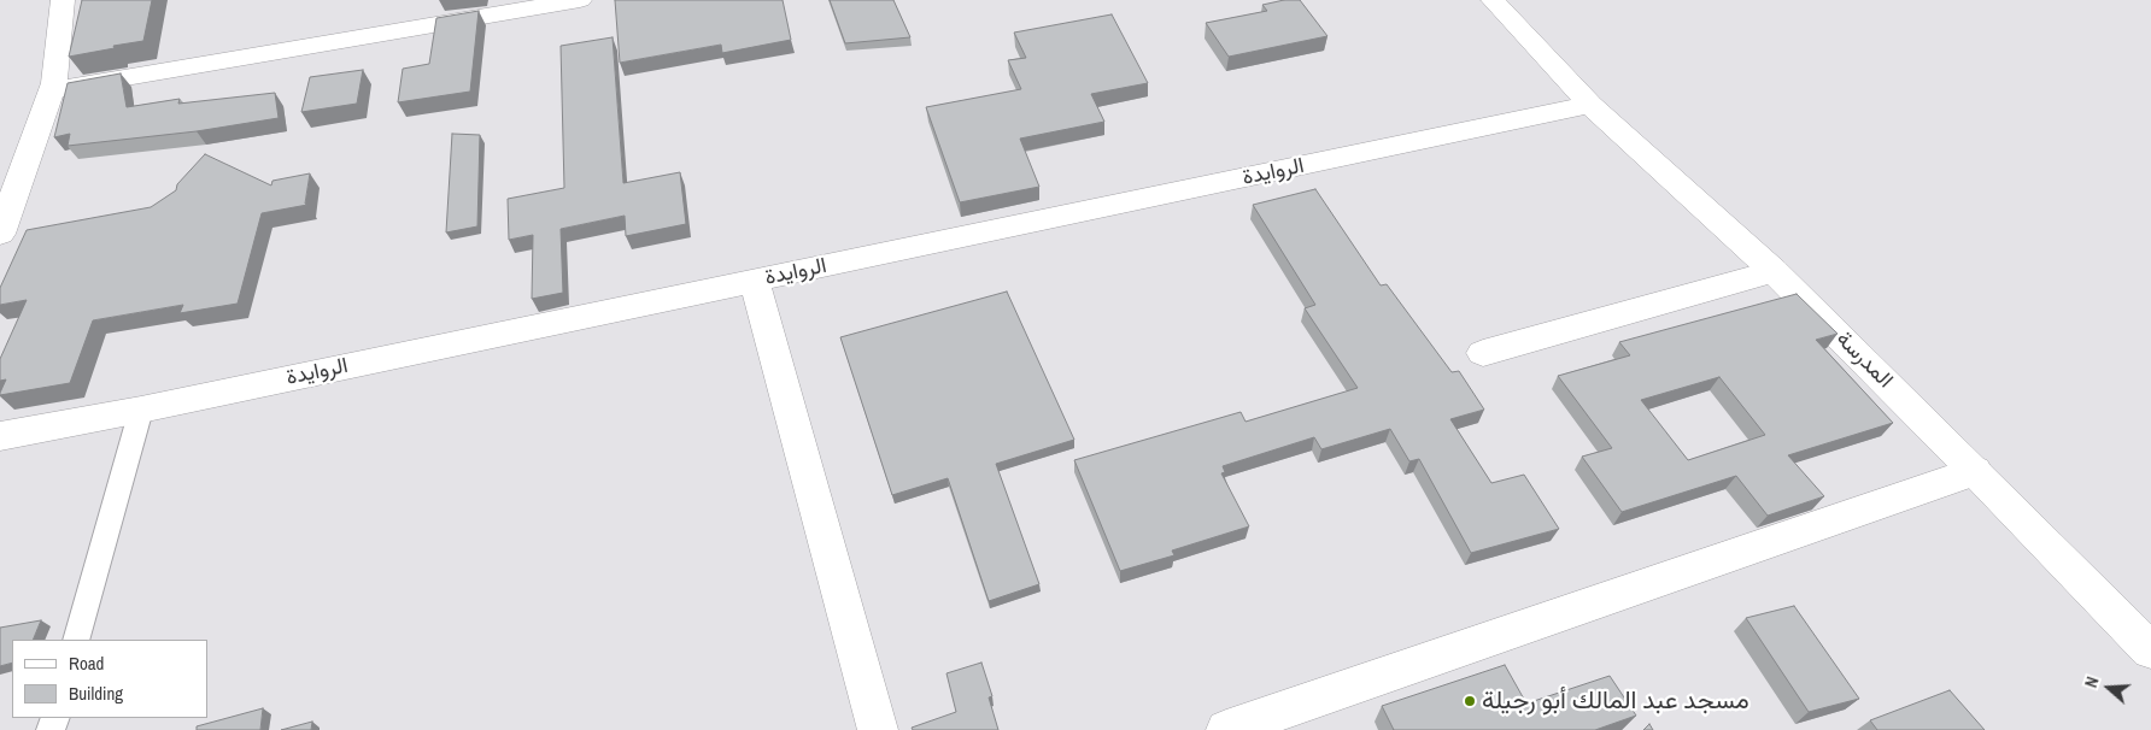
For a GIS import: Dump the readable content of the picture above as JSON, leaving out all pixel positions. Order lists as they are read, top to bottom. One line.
{"streets":{"street":["الروايدة","المدرسة"]},"crossings":[["الروايدة","المدرسة"]],"places":["مسجد عبد المالك أبو رجيلة"],"legend":["Road","Building"],"north":"left"}
